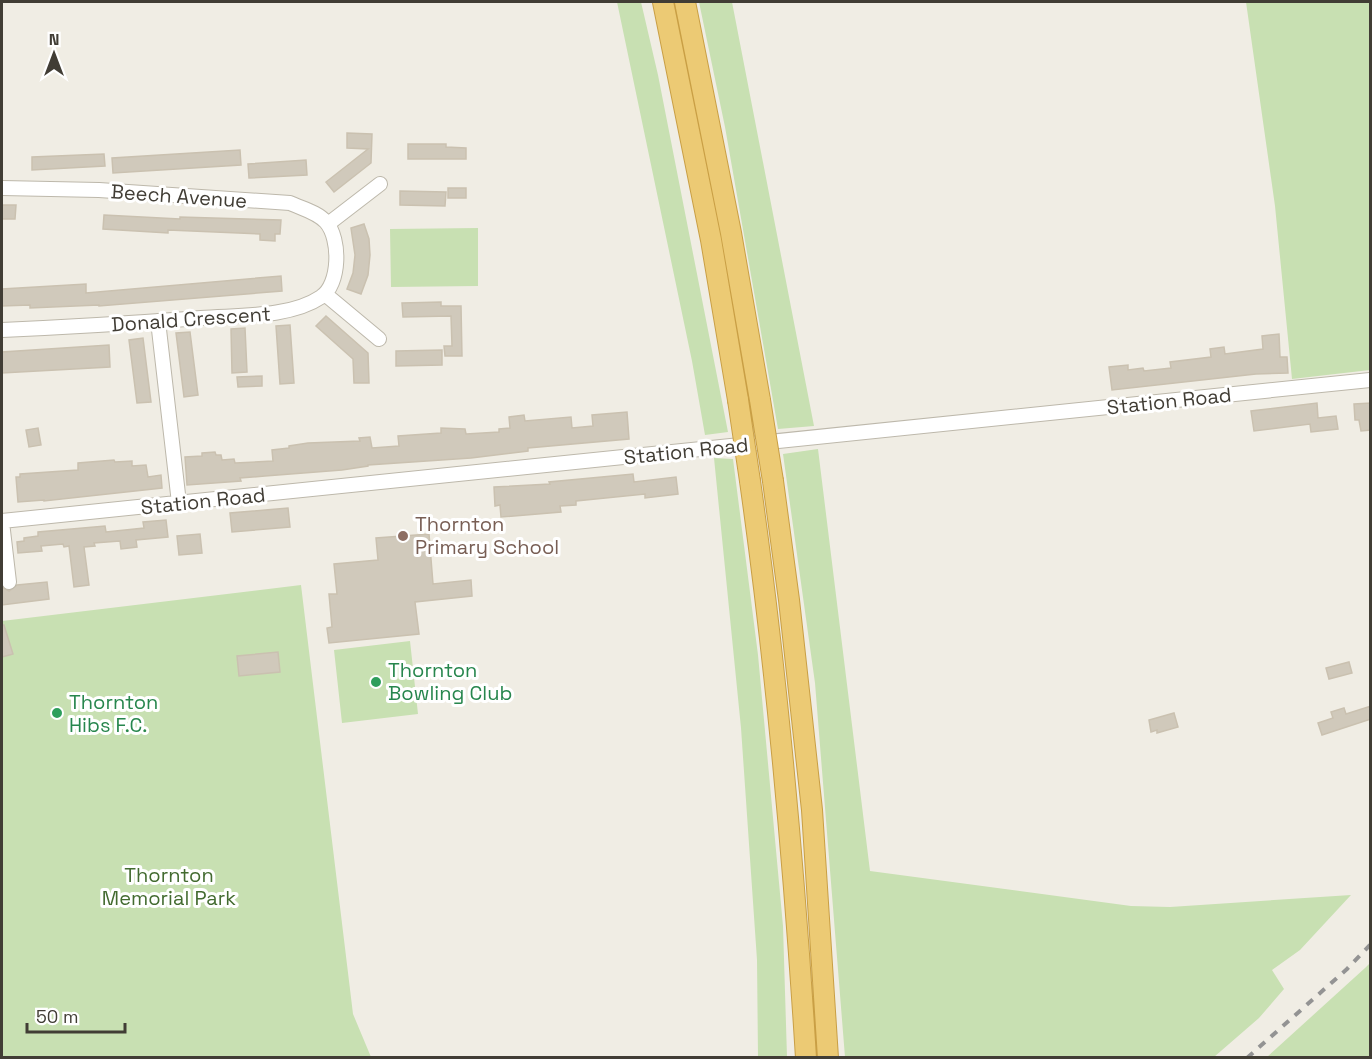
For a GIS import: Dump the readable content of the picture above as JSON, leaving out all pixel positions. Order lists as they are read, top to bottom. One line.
{"streets":{"street":["Beech Avenue","Donald Crescent","Station Road"]},"parks":["Thornton Memorial Park"],"places":["Thornton Primary School","Thornton Bowling Club","Thornton Hibs F.C."],"scale_bar":"50 m","north":"top"}
